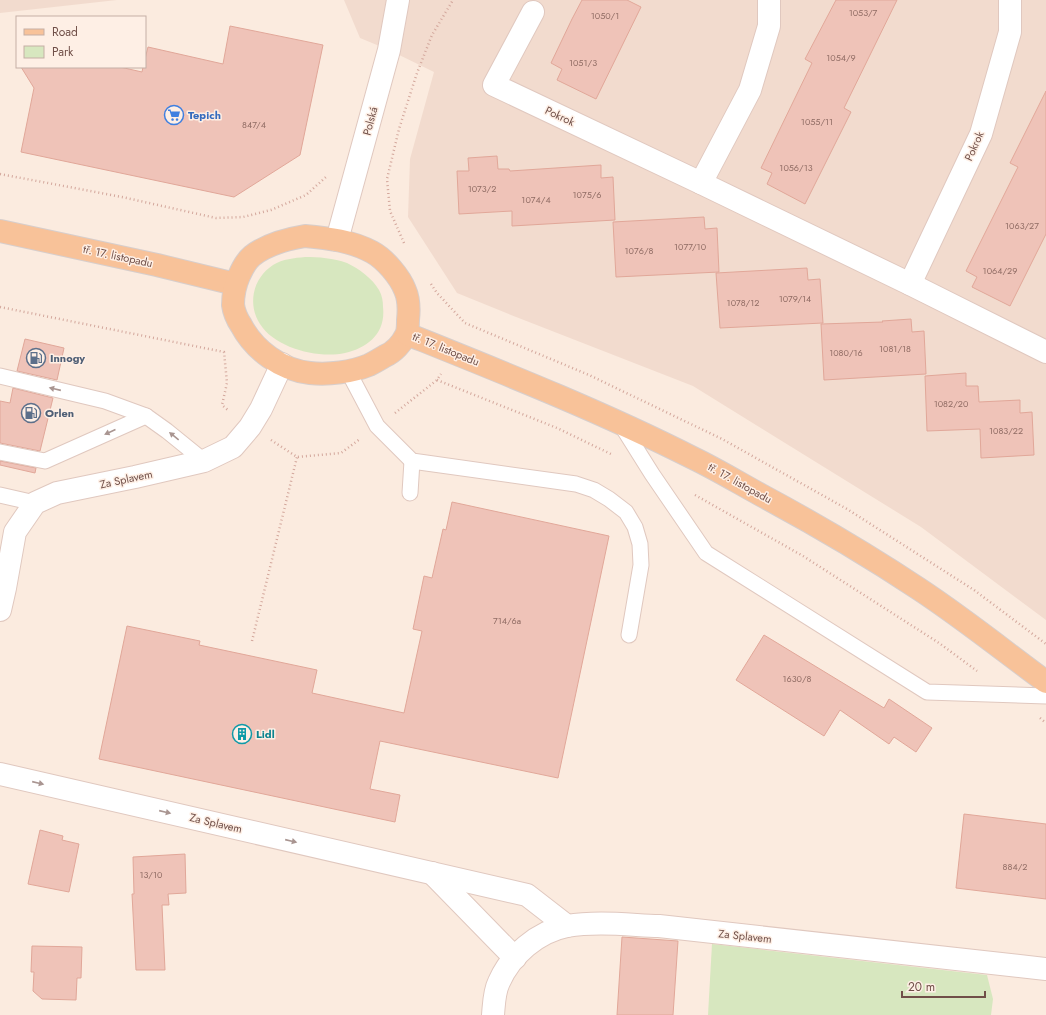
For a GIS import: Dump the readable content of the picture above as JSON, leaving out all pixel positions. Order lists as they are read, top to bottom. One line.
{"streets":{"main road":["tř. 17. listopadu"],"street":["Pokrok","Polská","Za Splavem"]},"places":{"supermarket":["Tepich"],"fuel station":["Innogy","Orlen"],"building":["Lidl"]},"house_numbers":["1053/7","1050/1","1054/9","1051/3","1055/11","847/4","1056/13","1073/2","1075/6","1074/4","1063/27","1077/10","1076/8","1064/29","1079/14","1078/12","1081/18","1080/16","1082/20","1083/22","714/6a","1630/8","884/2","13/10"],"legend":["Road","Park"],"scale_bar":"20 m"}
